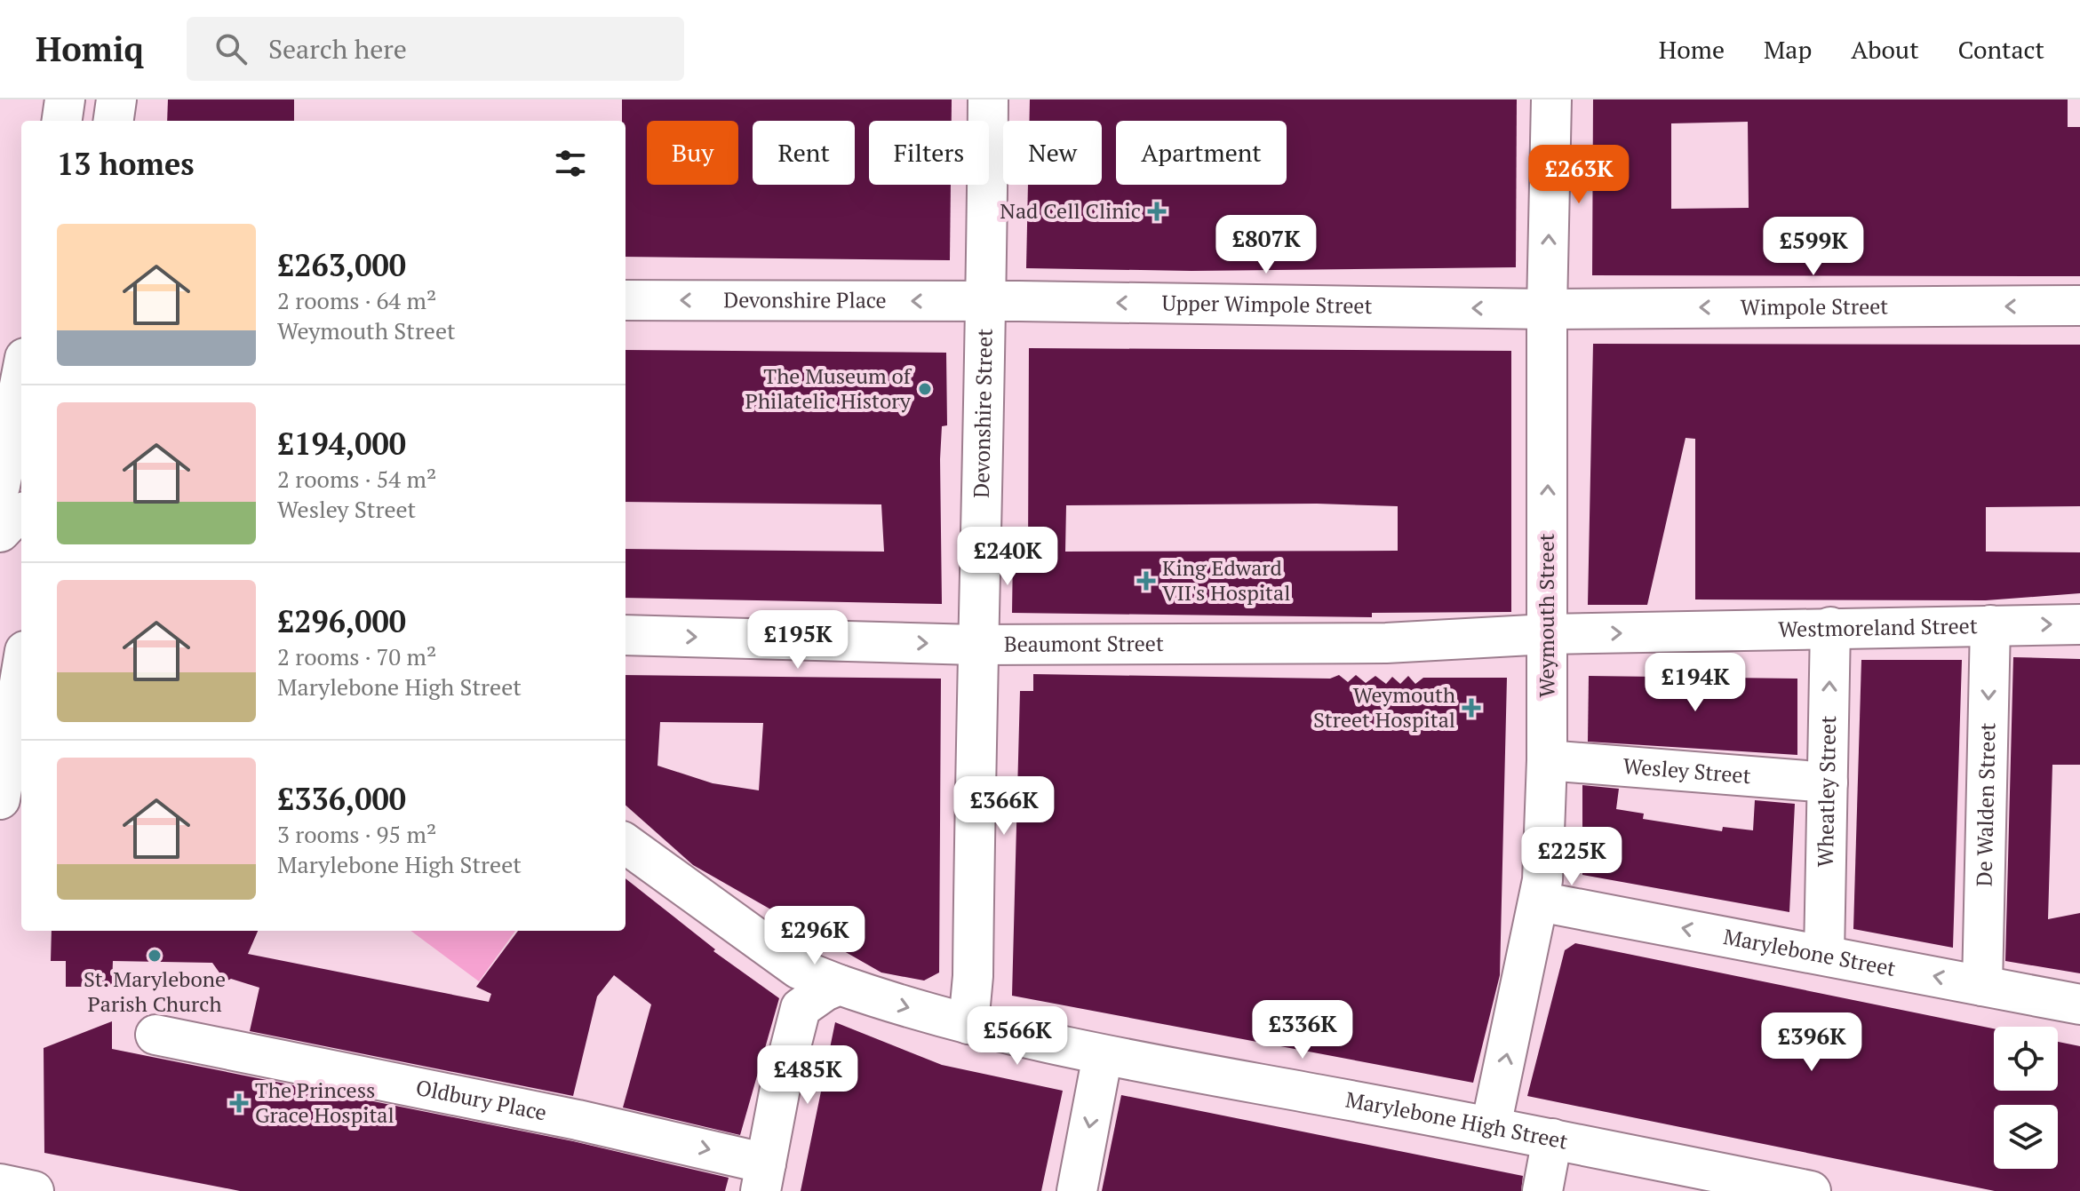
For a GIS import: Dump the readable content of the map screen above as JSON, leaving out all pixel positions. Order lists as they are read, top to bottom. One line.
{"streets":{"main road":["Devonshire Place","Upper Wimpole Street","Wimpole Street","Devonshire Street","Weymouth Street","Westmoreland Street","Beaumont Street","Wesley Street","Wheatley Street","De Walden Street","Marylebone Street","Oldbury Place","Marylebone High Street"]},"crossings":[["Devonshire Place","Upper Wimpole Street"],["Devonshire Place","Devonshire Street"],["Upper Wimpole Street","Wimpole Street"],["Upper Wimpole Street","Devonshire Street"],["Upper Wimpole Street","Weymouth Street"],["Wimpole Street","Weymouth Street"],["Devonshire Street","Beaumont Street"],["Devonshire Street","Marylebone High Street"],["Weymouth Street","Westmoreland Street"],["Weymouth Street","Beaumont Street"],["Weymouth Street","Wesley Street"],["Weymouth Street","Marylebone Street"],["Weymouth Street","Marylebone High Street"],["Westmoreland Street","Beaumont Street"],["Westmoreland Street","Wheatley Street"],["Westmoreland Street","De Walden Street"],["Wesley Street","Wheatley Street"],["Wheatley Street","Marylebone Street"],["De Walden Street","Marylebone Street"]],"one_way":["Devonshire Place","Upper Wimpole Street","Wimpole Street","Weymouth Street","Westmoreland Street","Beaumont Street","Wheatley Street","De Walden Street","Marylebone Street","Oldbury Place"],"places":{"health":["Nad Cell Clinic","King Edward VII's Hospital","Weymouth Street Hospital","The Princess Grace Hospital"],"other":["The Museum of Philatelic History","St. Marylebone Parish Church"]},"page":{"header":"Homiq","search":"Search here","nav":["Home","Map","About","Contact"],"chip":["Buy","Rent","Filters","New","Apartment"],"heading":"13 homes","price":["£263K","£807K","£599K","£240K","£195K","£194K","£366K","£225K","£296K","£336K","£566K","£396K","£485K"],"list":[{"name":"£263,000","note":"2 rooms · 64 m² · Weymouth Street"},{"name":"£194,000","note":"2 rooms · 54 m² · Wesley Street"},{"name":"£296,000","note":"2 rooms · 70 m² · Marylebone High Street"},{"name":"£336,000","note":"3 rooms · 95 m² · Marylebone High Street"}]}}
